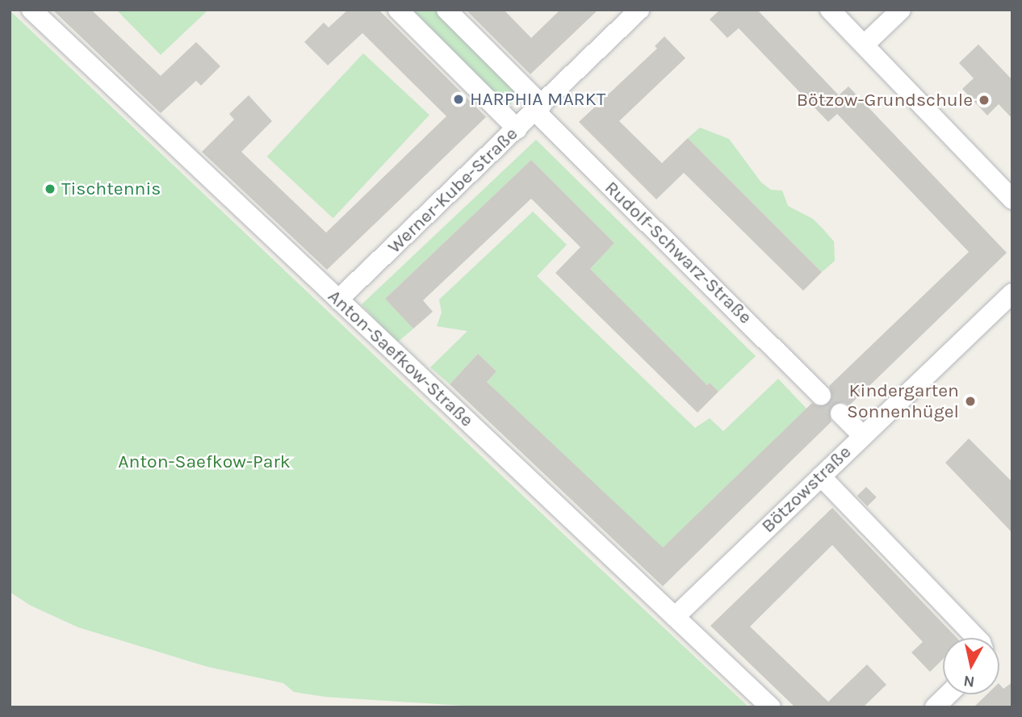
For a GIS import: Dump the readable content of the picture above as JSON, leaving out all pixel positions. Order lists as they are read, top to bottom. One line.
{"streets":{"street":["Werner-Kube-Straße","Rudolf-Schwarz-Straße","Anton-Saefkow-Straße","Bötzowstraße"]},"crossings":[["Werner-Kube-Straße","Rudolf-Schwarz-Straße"],["Werner-Kube-Straße","Anton-Saefkow-Straße"],["Anton-Saefkow-Straße","Bötzowstraße"]],"parks":["Anton-Saefkow-Park"],"places":["HARPHIA MARKT","Bötzow-Grundschule","Tischtennis","Kindergarten Sonnenhügel"],"north":"bottom"}
